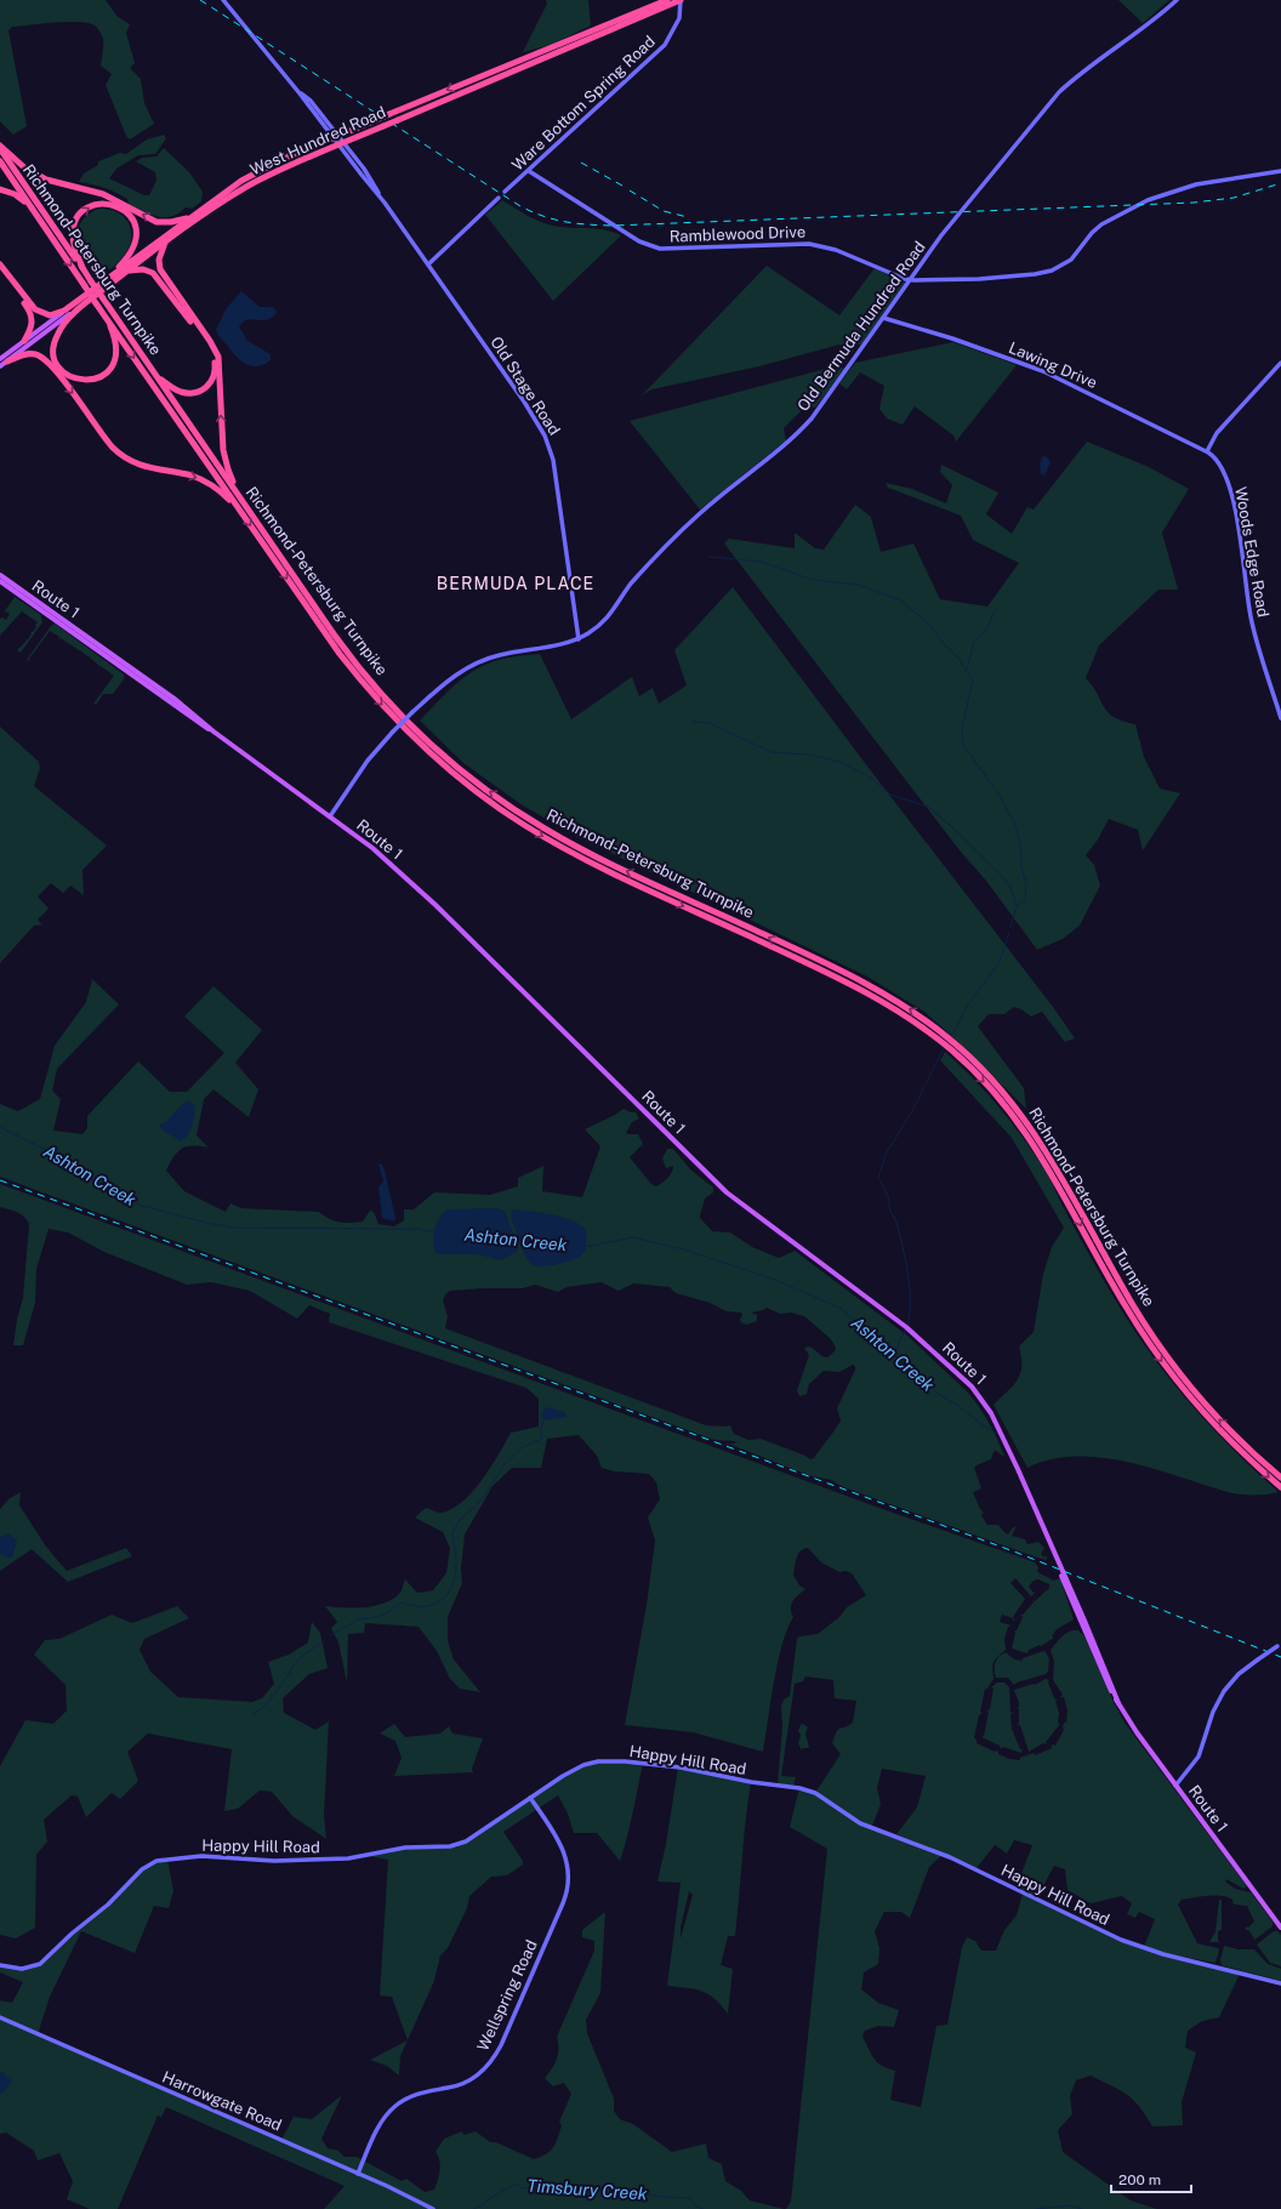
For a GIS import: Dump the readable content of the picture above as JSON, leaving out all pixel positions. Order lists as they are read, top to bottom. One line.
{"streets":{"highway":["West Hundred Road","Richmond-Petersburg Turnpike"],"main road":["Route 1"],"street":["Ware Bottom Spring Road","Ramblewood Drive","Old Bermuda Hundred Road","Lawing Drive","Old Stage Road","Woods Edge Road","Happy Hill Road","Wellspring Road","Harrowgate Road"]},"crossings":[["Ware Bottom Spring Road","West Hundred Road"],["Ware Bottom Spring Road","Ramblewood Drive"],["West Hundred Road","Old Stage Road"],["Ramblewood Drive","Old Bermuda Hundred Road"],["Old Bermuda Hundred Road","Lawing Drive"],["Old Bermuda Hundred Road","Old Stage Road"],["Old Bermuda Hundred Road","Route 1"],["Lawing Drive","Woods Edge Road"],["Happy Hill Road","Wellspring Road"],["Wellspring Road","Harrowgate Road"]],"districts":["BERMUDA PLACE"],"water":["Ashton Creek","Timsbury Creek"],"scale_bar":"200 m"}
